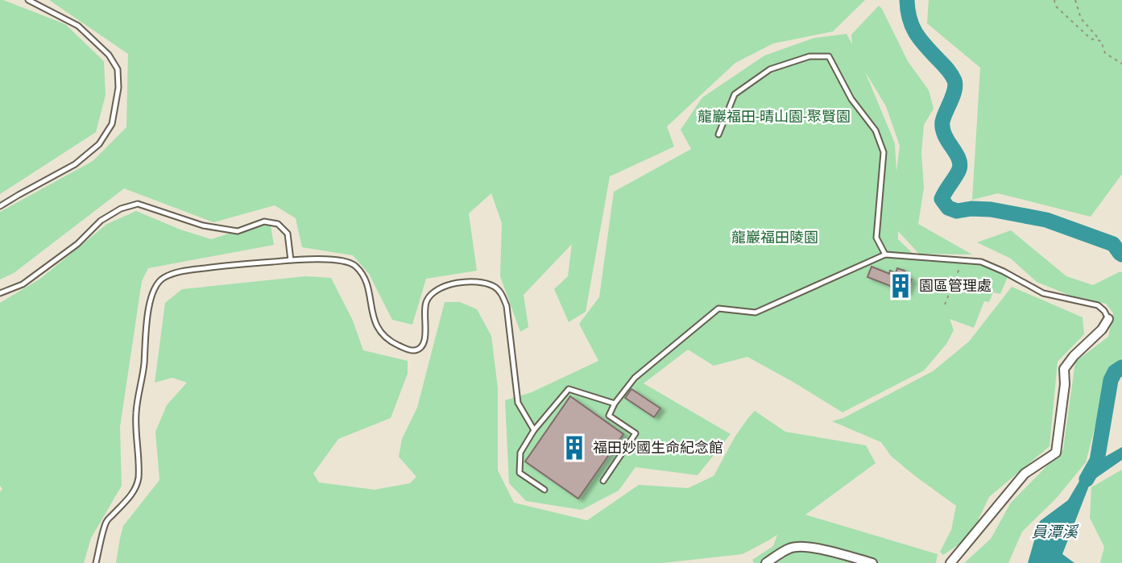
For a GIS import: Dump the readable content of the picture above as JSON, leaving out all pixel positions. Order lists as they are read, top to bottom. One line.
{"water":["員潭溪"],"parks":["龍巖福田-晴山園-聚賢園","龍巖福田陵園"],"places":{"building":["園區管理處","福田妙國生命紀念館"]}}
